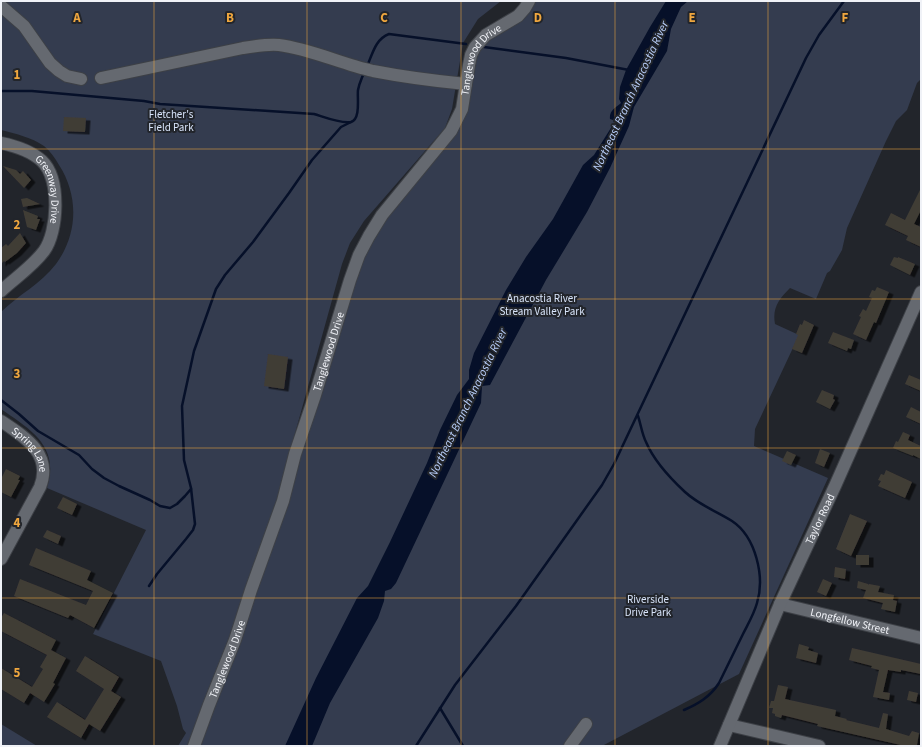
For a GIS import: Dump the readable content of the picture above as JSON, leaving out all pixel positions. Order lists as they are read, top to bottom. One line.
{"streets":{"street":["Tanglewood Drive","Greenway Drive","Spring Lane","Taylor Road","Longfellow Street"]},"crossings":[["Taylor Road","Longfellow Street"]],"water":["Northeast Branch Anacostia River"],"parks":["Fletcher's Field Park","Anacostia River Stream Valley Park","Riverside Drive Park"],"grid":{"columns":["A","B","C","D","E","F"],"rows":["1","2","3","4","5"]}}
